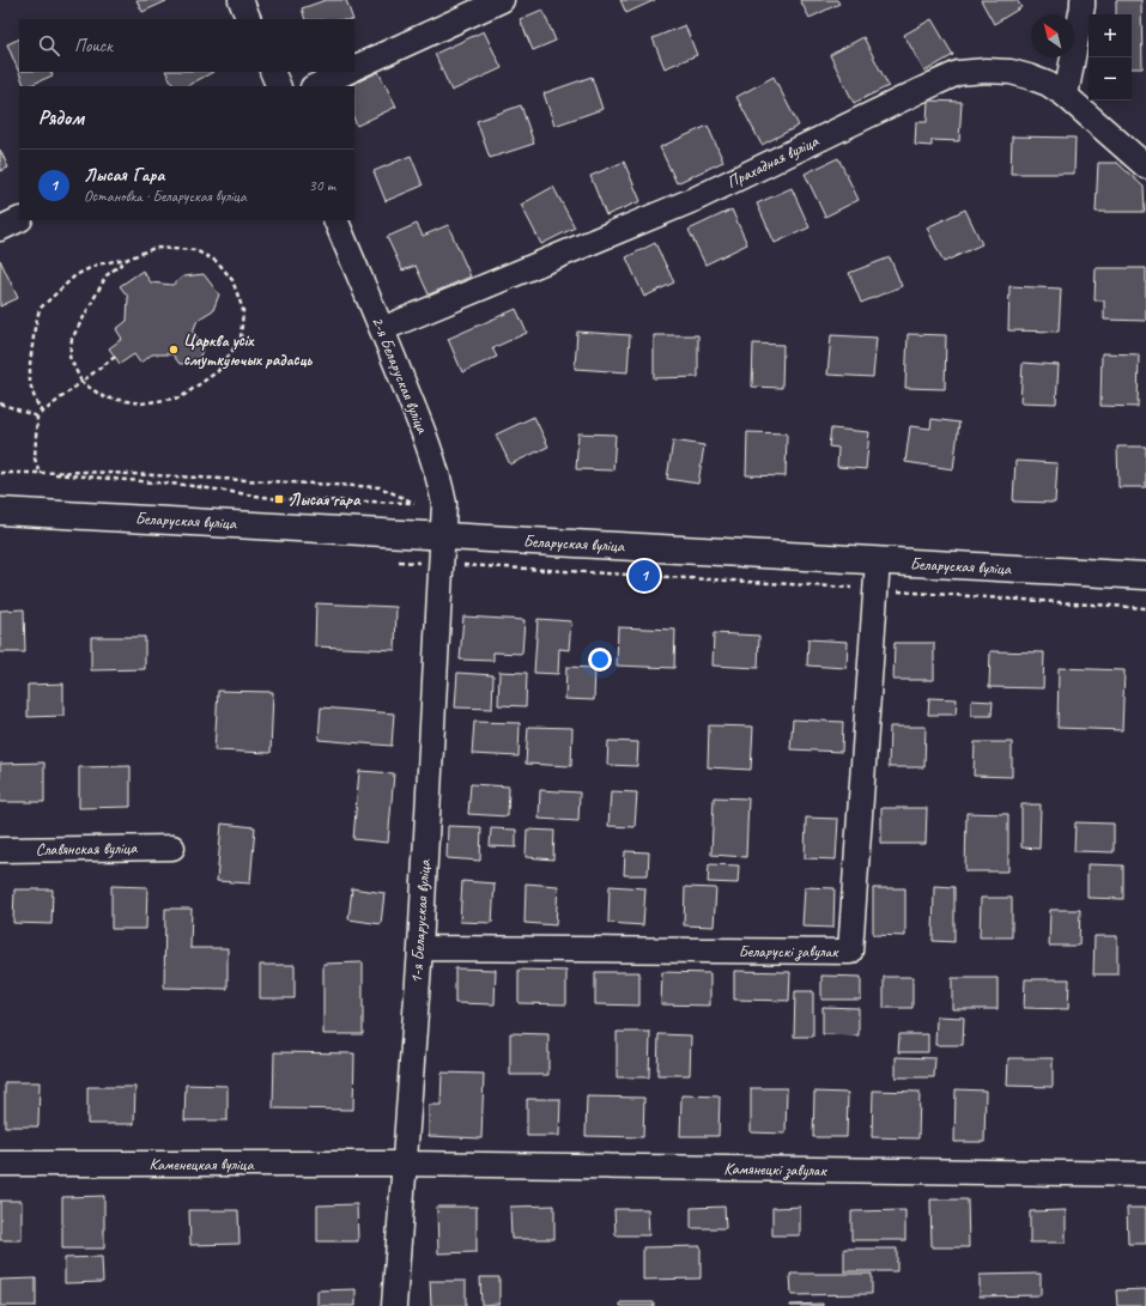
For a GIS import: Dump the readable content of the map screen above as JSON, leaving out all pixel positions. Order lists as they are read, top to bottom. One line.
{"streets":{"main road":["Беларуская вуліца"],"street":["Прахадная вуліца","2-я Беларуская вуліца","Славянская вуліца","1-я Беларуская вуліца","Беларускі завулак","Каменецкая вуліца","Камянецкі завулак"]},"crossings":[["Прахадная вуліца","2-я Беларуская вуліца"],["2-я Беларуская вуліца","Беларуская вуліца"],["2-я Беларуская вуліца","1-я Беларуская вуліца"],["Беларуская вуліца","1-я Беларуская вуліца"],["Беларуская вуліца","Беларускі завулак"],["1-я Беларуская вуліца","Беларускі завулак"],["1-я Беларуская вуліца","Каменецкая вуліца"],["1-я Беларуская вуліца","Камянецкі завулак"],["Каменецкая вуліца","Камянецкі завулак"]],"places":{"other":["Царква усіх смуткуючых радасць"],"transit":["Лысая гара"]},"north":"top left","page":{"map_buttons":["+","−"],"search":"Поиск","heading":"Рядом","list":[{"mark":"1","name":"Лысая Гара","note":"Остановка · Беларуская вуліца","value":"30 m"}],"pins":"1"}}
